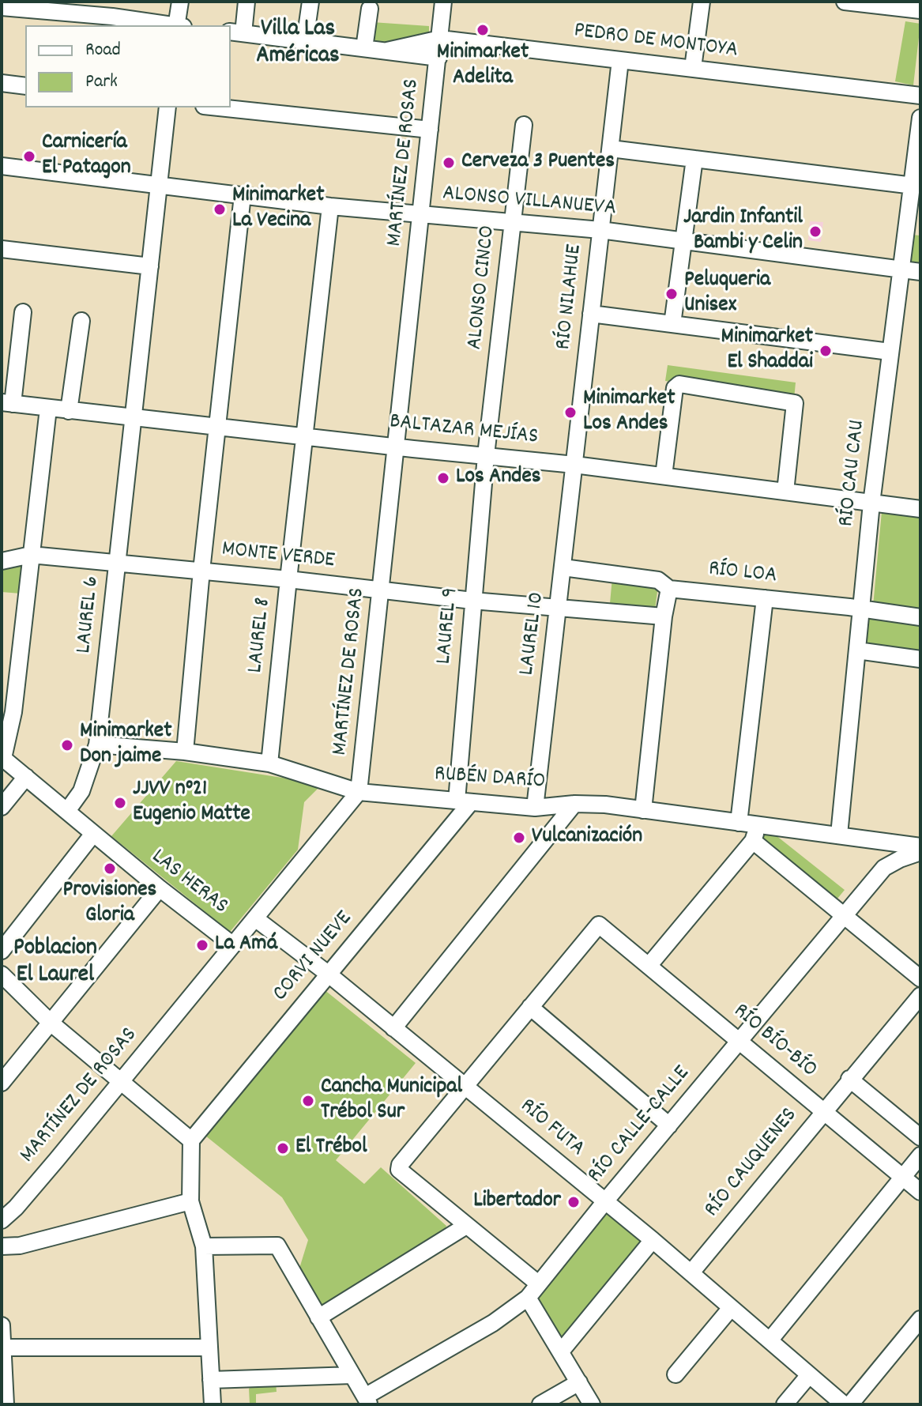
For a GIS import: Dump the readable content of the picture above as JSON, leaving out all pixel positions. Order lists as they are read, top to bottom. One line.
{"streets":{"street":["PEDRO DE MONTOYA","MARTÍNEZ DE ROSAS","ALONSO VILLANUEVA","ALONSO CINCO","RÍO NILAHUE","BALTAZAR MEJÍAS","RÍO CAU CAU","MONTE VERDE","RÍO LOA","LAUREL 6","LAUREL 9","LAUREL 10","LAUREL 8","RUBÉN DARÍO","LAS HERAS","CORVI NUEVE","RÍO BÍO-BÍO","RÍO CALLE-CALLE","RÍO FUTA","RÍO CAUQUENES"]},"crossings":[["PEDRO DE MONTOYA","MARTÍNEZ DE ROSAS"],["PEDRO DE MONTOYA","RÍO NILAHUE"],["MARTÍNEZ DE ROSAS","ALONSO VILLANUEVA"],["MARTÍNEZ DE ROSAS","BALTAZAR MEJÍAS"],["MARTÍNEZ DE ROSAS","MONTE VERDE"],["MARTÍNEZ DE ROSAS","RUBÉN DARÍO"],["MARTÍNEZ DE ROSAS","LAS HERAS"],["MARTÍNEZ DE ROSAS","RÍO FUTA"],["ALONSO VILLANUEVA","ALONSO CINCO"],["ALONSO VILLANUEVA","RÍO NILAHUE"],["ALONSO VILLANUEVA","RÍO CAU CAU"],["ALONSO VILLANUEVA","LAUREL 6"],["ALONSO VILLANUEVA","LAUREL 8"],["ALONSO CINCO","BALTAZAR MEJÍAS"],["ALONSO CINCO","LAUREL 9"],["RÍO NILAHUE","BALTAZAR MEJÍAS"],["RÍO NILAHUE","LAUREL 10"],["BALTAZAR MEJÍAS","RÍO CAU CAU"],["BALTAZAR MEJÍAS","LAUREL 6"],["BALTAZAR MEJÍAS","LAUREL 9"],["BALTAZAR MEJÍAS","LAUREL 10"],["BALTAZAR MEJÍAS","LAUREL 8"],["RÍO CAU CAU","RÍO LOA"],["RÍO CAU CAU","RUBÉN DARÍO"],["MONTE VERDE","LAUREL 6"],["MONTE VERDE","LAUREL 9"],["MONTE VERDE","LAUREL 10"],["MONTE VERDE","LAUREL 8"],["RÍO LOA","LAUREL 10"],["LAUREL 6","RUBÉN DARÍO"],["LAUREL 6","LAS HERAS"],["LAUREL 9","RUBÉN DARÍO"],["LAUREL 9","CORVI NUEVE"],["LAUREL 10","RUBÉN DARÍO"],["LAUREL 8","RUBÉN DARÍO"],["RUBÉN DARÍO","CORVI NUEVE"],["CORVI NUEVE","RÍO FUTA"],["RÍO BÍO-BÍO","RÍO CALLE-CALLE"],["RÍO BÍO-BÍO","RÍO CAUQUENES"],["RÍO CALLE-CALLE","RÍO FUTA"],["RÍO FUTA","RÍO CAUQUENES"]],"districts":["Villa Las Américas","Poblacion El Laurel"],"places":["Minimarket Adelita","Carnicería El Patagon","Cerveza 3 Puentes","Minimarket La Vecina","Jardin Infantil Bambi y Celin","Peluqueria Unisex","Minimarket El Shaddai","Minimarket Los Andes","Los Andes","Minimarket Don jaime","JJVV n°21 Eugenio Matte","Vulcanización","Provisiones Gloria","La Amá","Cancha Municipal Trébol Sur","El Trébol","Libertador"],"legend":["Road","Park"]}
